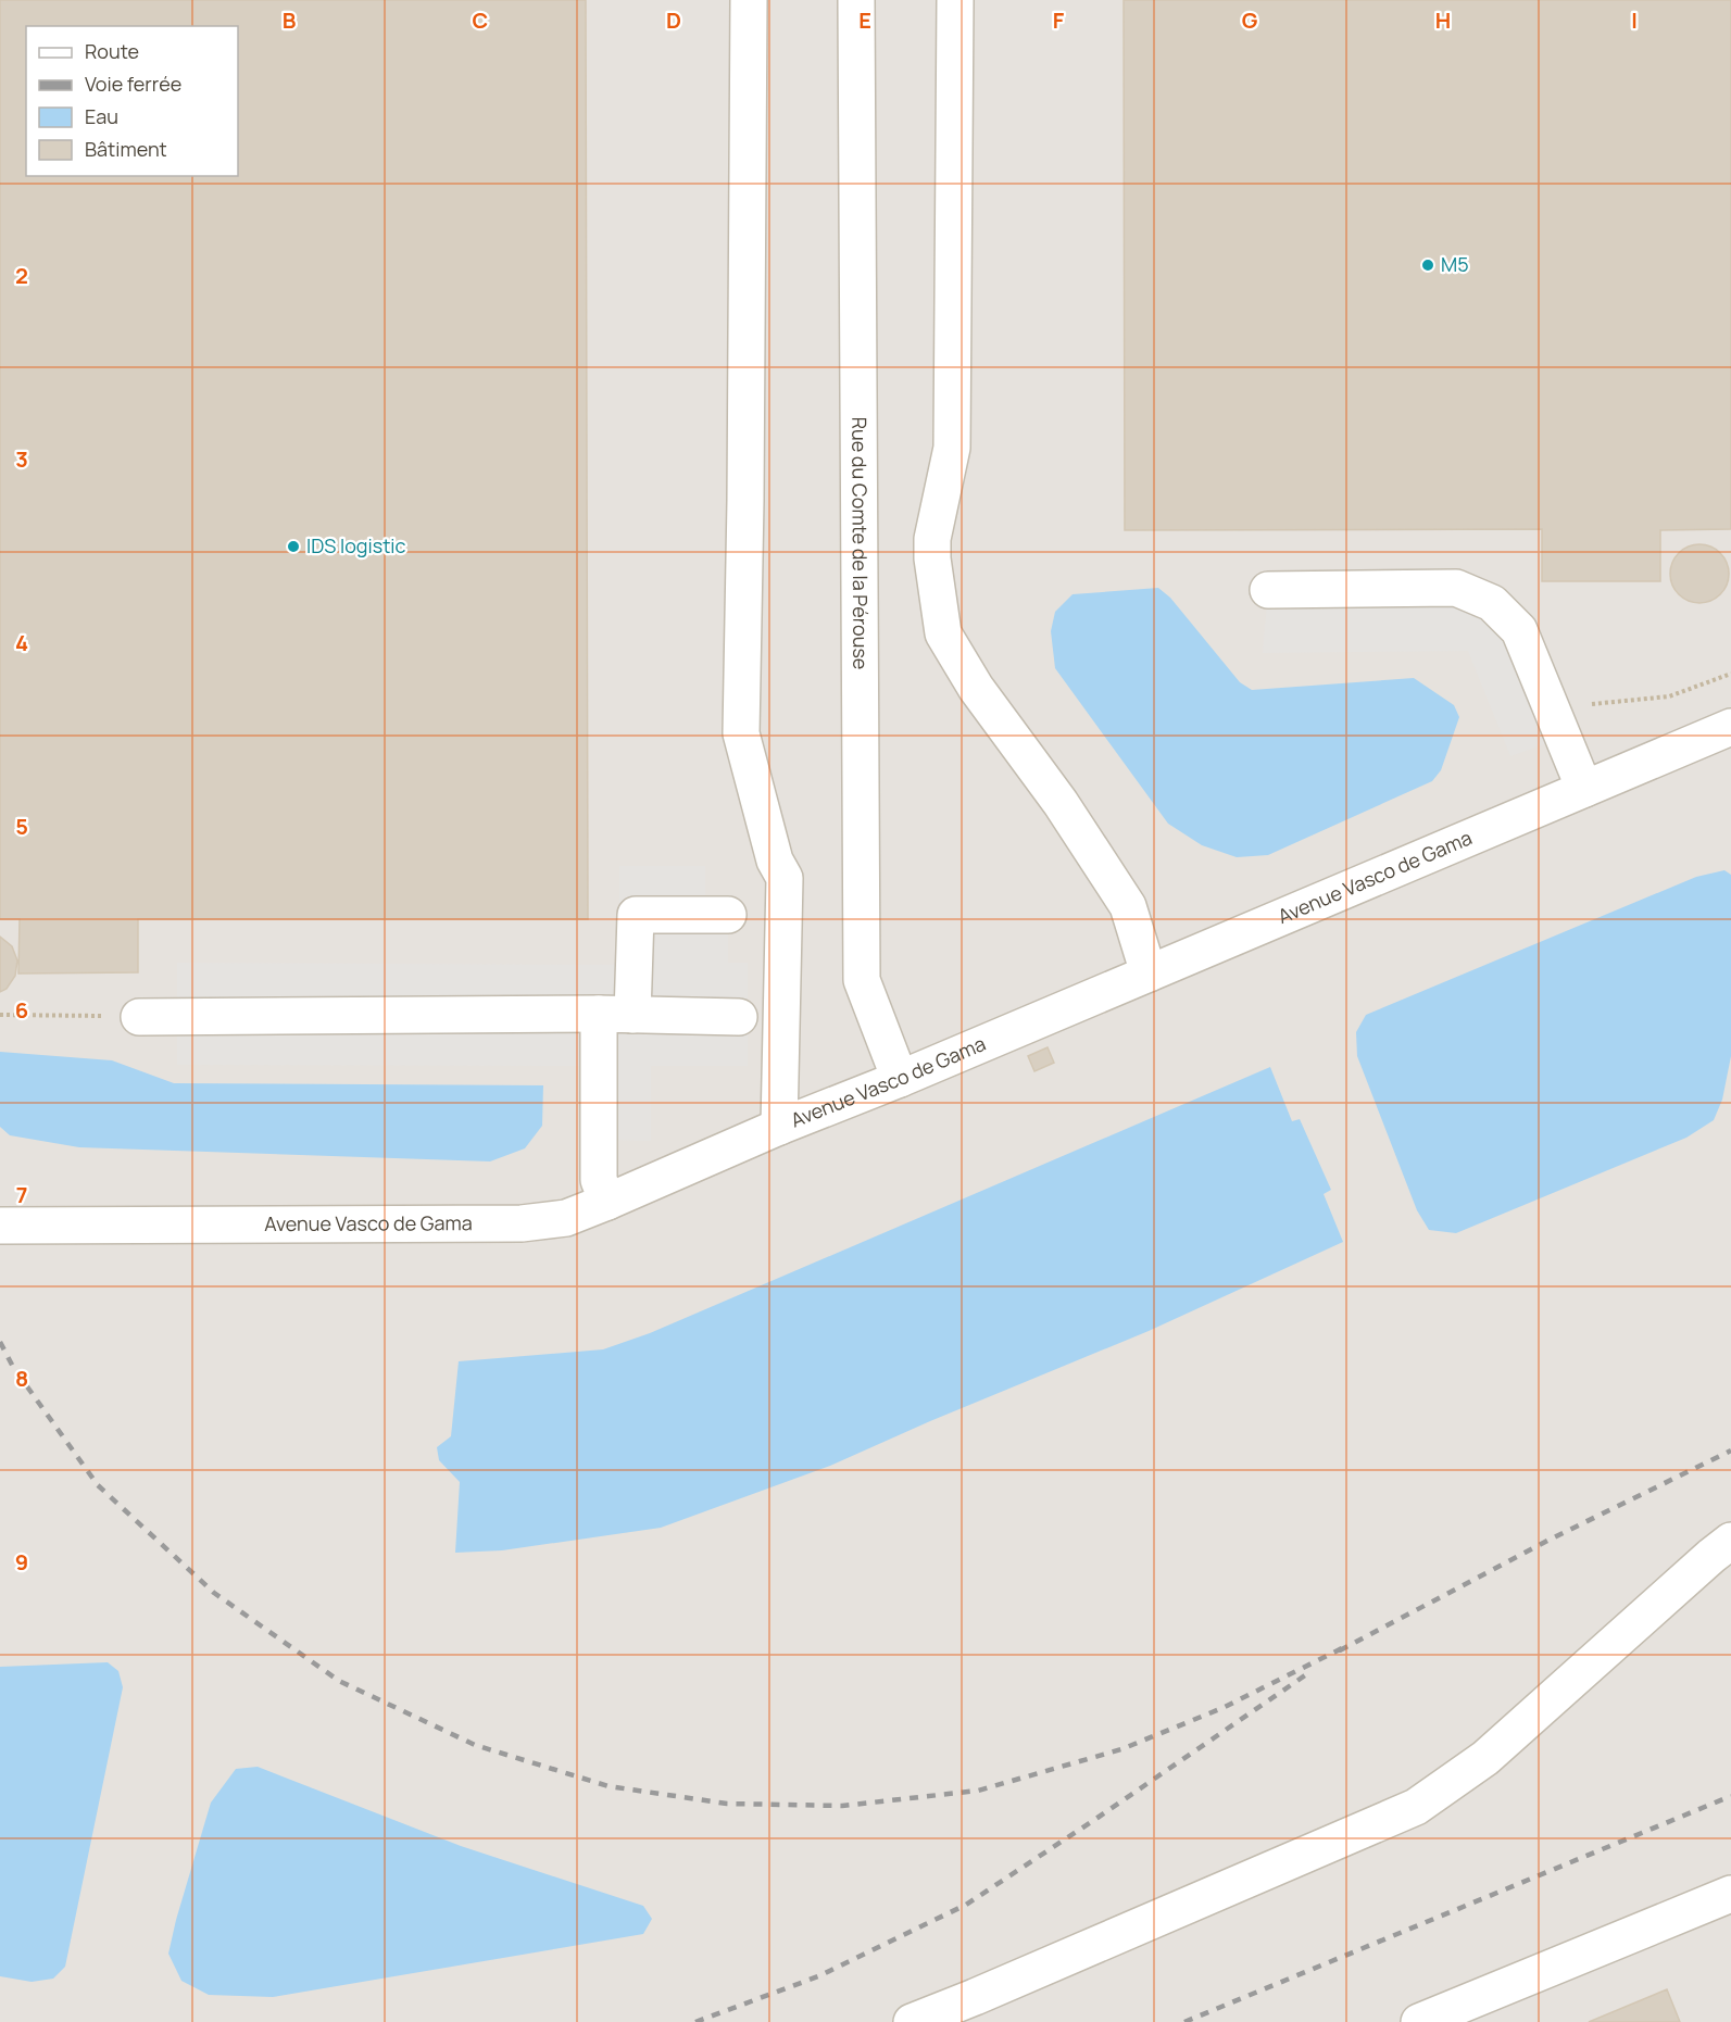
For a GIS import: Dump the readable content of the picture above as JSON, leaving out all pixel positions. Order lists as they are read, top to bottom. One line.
{"streets":{"street":["Rue du Comte de la Pérouse","Avenue Vasco de Gama"]},"crossings":[["Rue du Comte de la Pérouse","Avenue Vasco de Gama"]],"places":["M5","IDS logistic"],"legend":["Route","Voie ferrée","Eau","Bâtiment"],"grid":{"columns":["B","C","D","E","F","G","H","I"],"rows":["2","3","4","5","6","7","8","9"]}}
